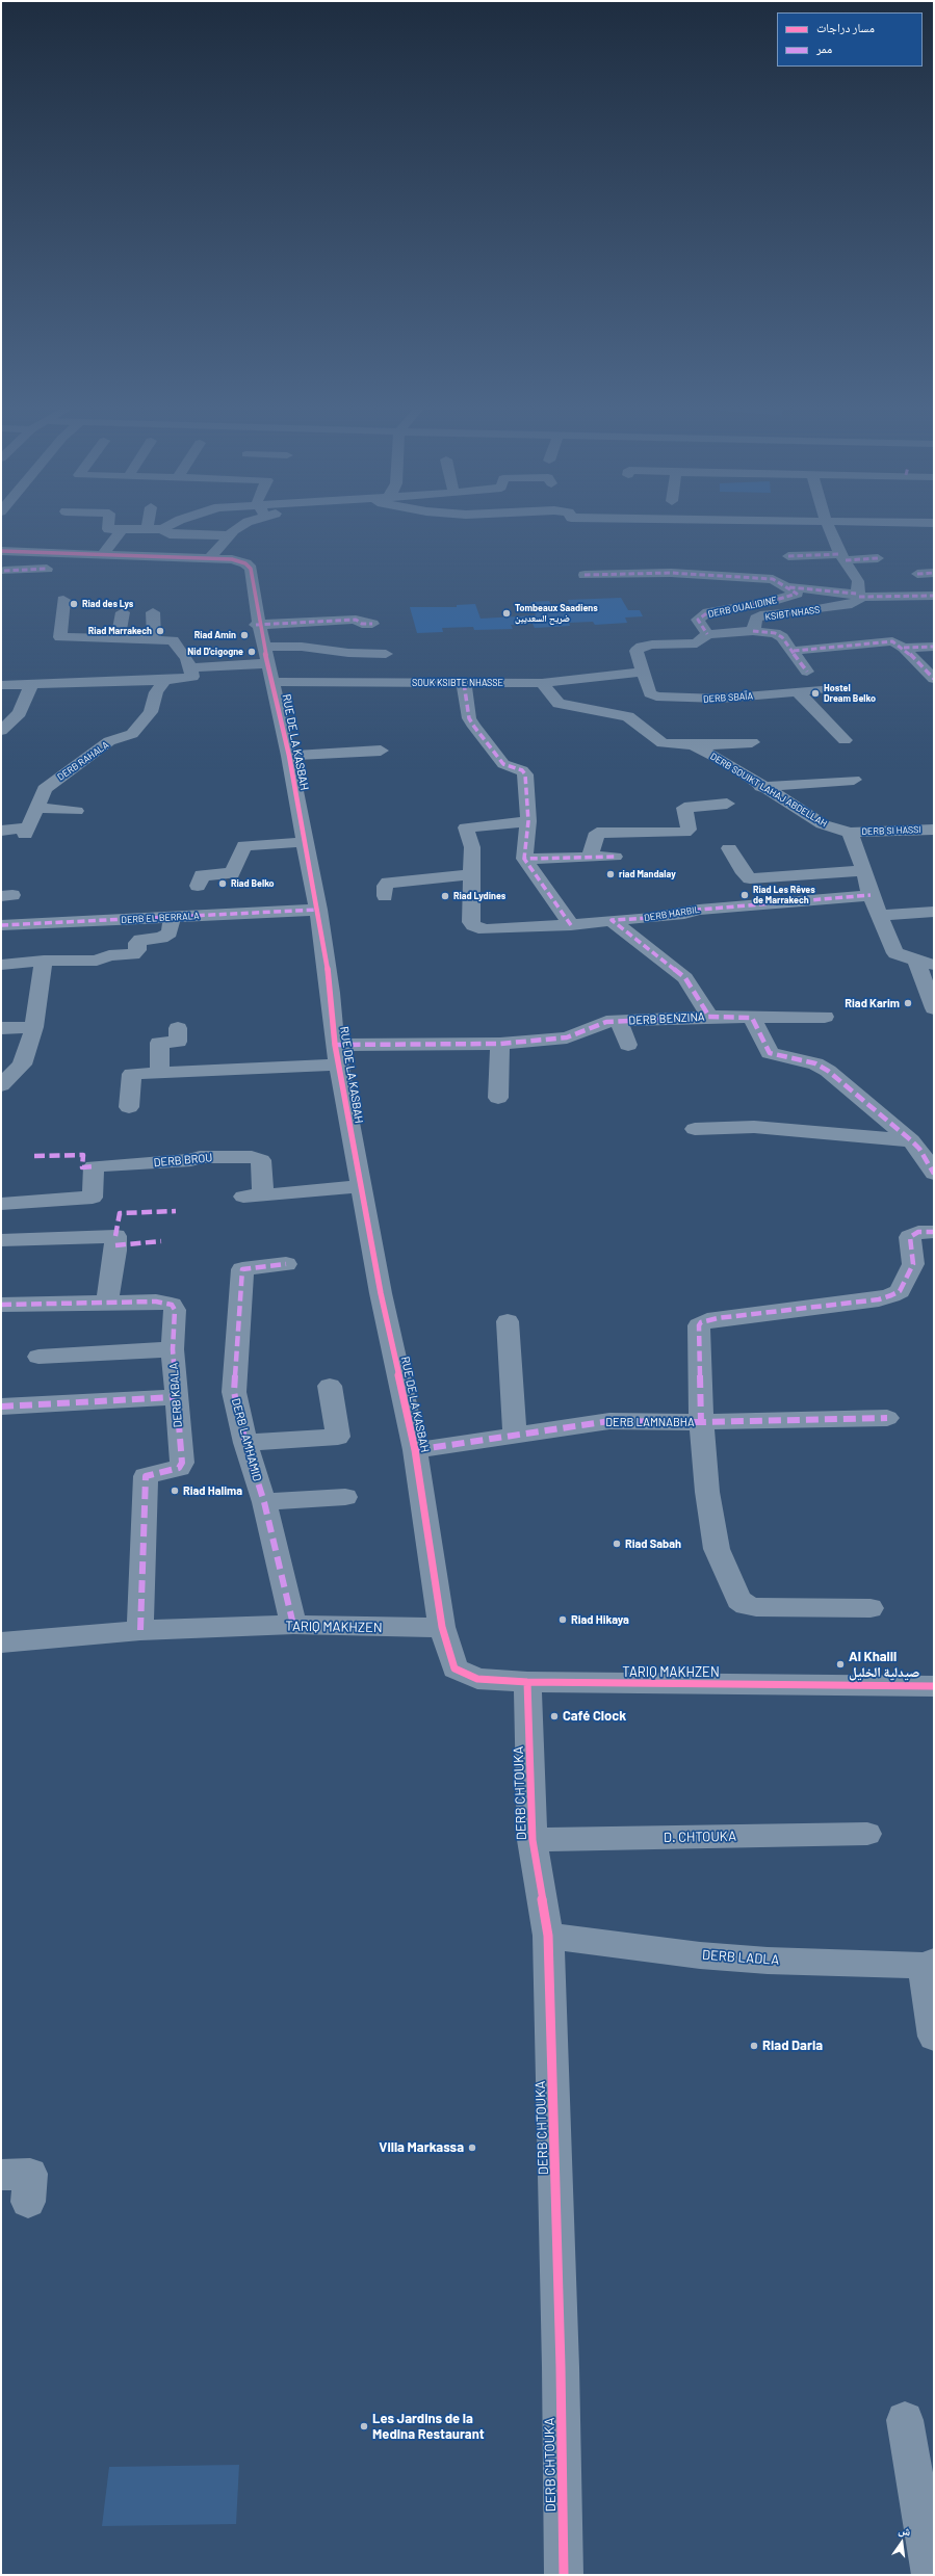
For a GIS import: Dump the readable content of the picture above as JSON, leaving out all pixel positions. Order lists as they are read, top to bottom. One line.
{"streets":{"street":["DERB OUALIDINE","KSIBT NHASS","SOUK KSIBTE NHASSE","DERB SBAÏA","RUE DE LA KASBAH","DERB RAHALA","DERB SOUIKT LAHAJ ABDELLAH","DERB SI HASSI","DERB HARBIL","DERB EL BERRALA","DERB BENZINA","DERB BROU","DERB KBALA","DERB LAMNABHA","DERB LAMHAMID","TARIQ MAKHZEN","DERB CHTOUKA","D. CHTOUKA","DERB LADLA"]},"crossings":[["DERB OUALIDINE","KSIBT NHASS"],["KSIBT NHASS","SOUK KSIBTE NHASSE"],["KSIBT NHASS","DERB SBAÏA"],["SOUK KSIBTE NHASSE","DERB SBAÏA"],["SOUK KSIBTE NHASSE","RUE DE LA KASBAH"],["SOUK KSIBTE NHASSE","DERB SOUIKT LAHAJ ABDELLAH"],["RUE DE LA KASBAH","DERB EL BERRALA"],["RUE DE LA KASBAH","DERB BENZINA"],["RUE DE LA KASBAH","DERB BROU"],["RUE DE LA KASBAH","DERB LAMNABHA"],["RUE DE LA KASBAH","TARIQ MAKHZEN"],["DERB SOUIKT LAHAJ ABDELLAH","DERB SI HASSI"],["DERB KBALA","TARIQ MAKHZEN"],["DERB LAMHAMID","TARIQ MAKHZEN"],["TARIQ MAKHZEN","DERB CHTOUKA"],["DERB CHTOUKA","D. CHTOUKA"],["DERB CHTOUKA","DERB LADLA"]],"places":["Riad des Lys","Tombeaux Saadiens ضريح السعديين","Riad Marrakech","Riad Amin","Nid D'cigogne","Hostel Dream Belko","riad Mandalay","Riad Belko","Riad Les Rêves de Marrakech","Riad Lydines","Riad Karim","Riad Halima","Riad Sabah","Riad Hikaya","Al Khalil صيدلية الخليل","Café Clock","Riad Daria","Villa Markassa","Les Jardins de la Medina Restaurant"],"legend":["مسار دراجات","ممر"],"north":"top"}
